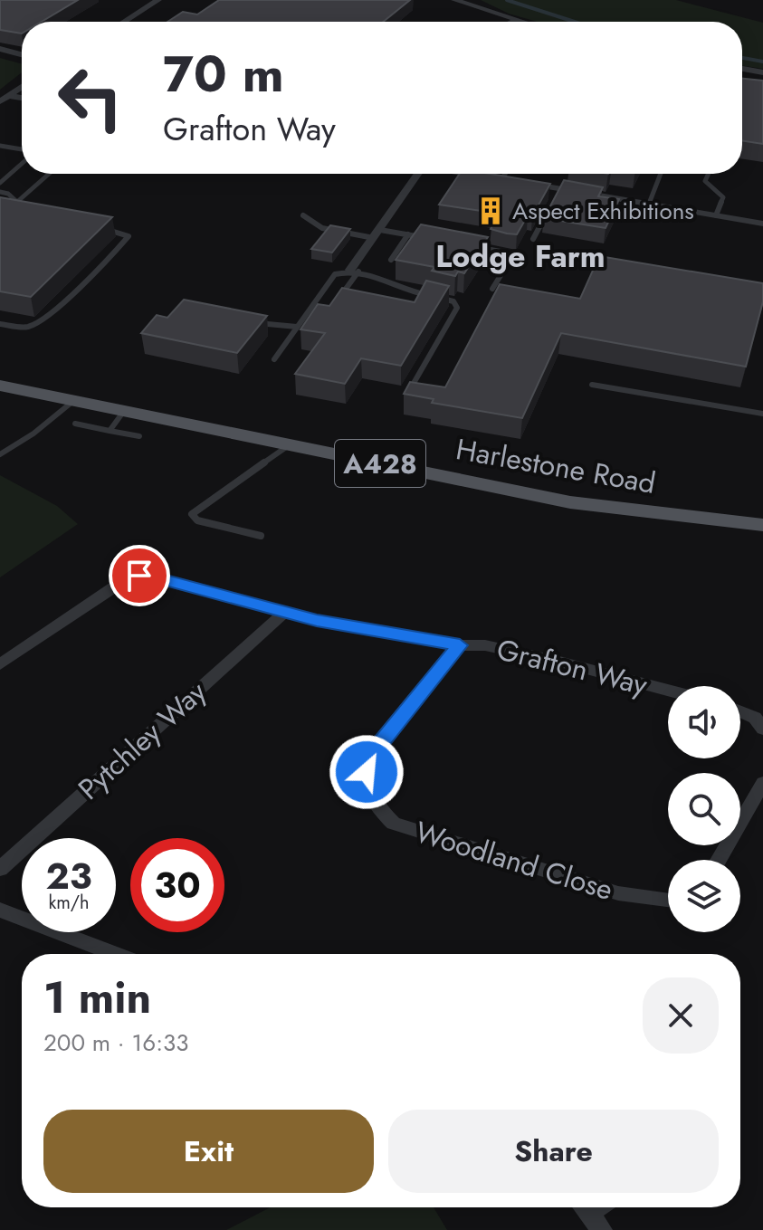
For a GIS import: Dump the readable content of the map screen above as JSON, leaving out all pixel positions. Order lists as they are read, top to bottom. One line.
{"streets":{"main road":["A428","Harlestone Road"],"street":["Grafton Way","Pytchley Way","Woodland Close"]},"crossings":[["Grafton Way","Pytchley Way"],["Grafton Way","Woodland Close"]],"districts":["Lodge Farm"],"places":{"building":["Aspect Exhibitions"]},"page":{"turn":["70 m","Grafton Way"],"speed":"23 km/h","limit":"30","heading":["1 min","200 m · 16:33"],"buttons":["Exit","Share"]}}
